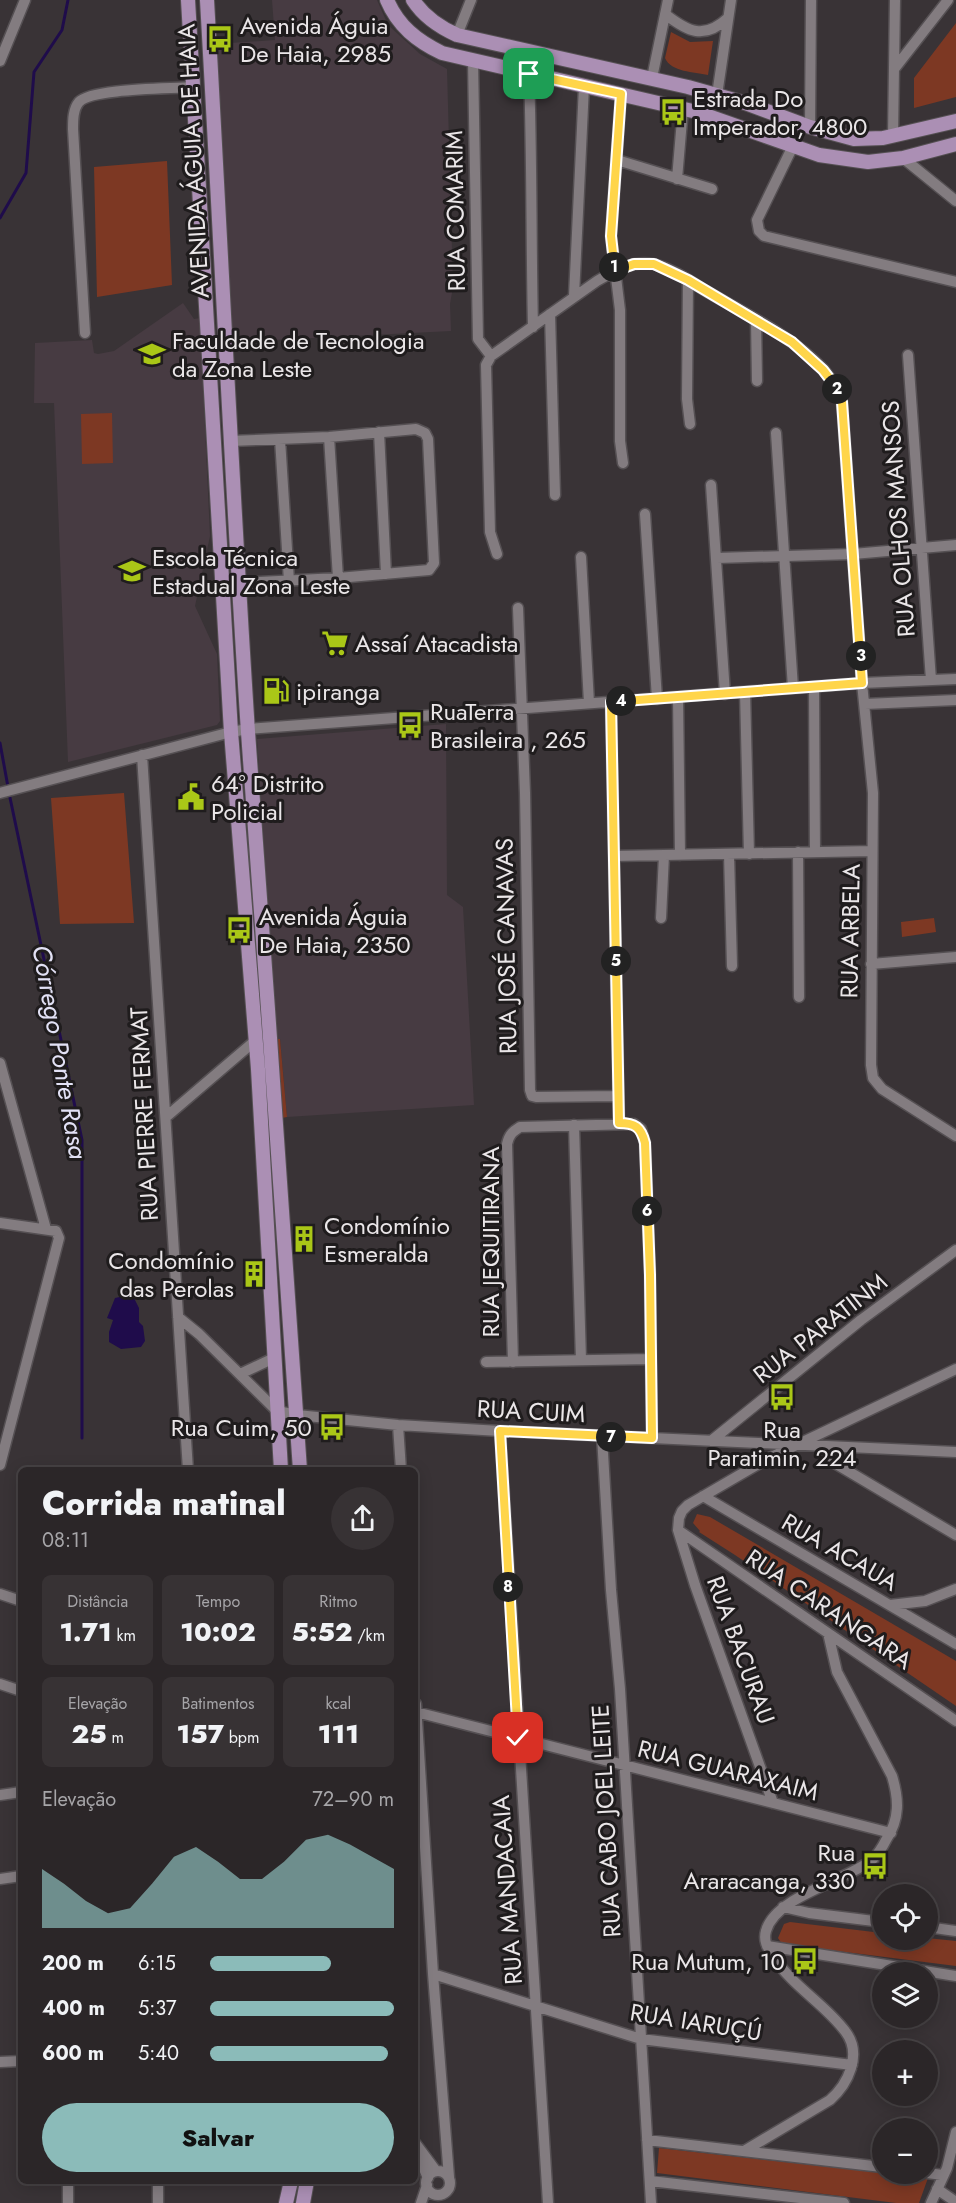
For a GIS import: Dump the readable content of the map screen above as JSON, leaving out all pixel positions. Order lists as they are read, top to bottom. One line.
{"streets":{"main road":["AVENIDA ÁGUIA DE HAIA"],"street":["RUA COMARIM","RUA OLHOS MANSOS","RUA ARBELA","RUA JOSÉ CANAVAS","RUA PIERRE FERMAT","RUA JEQUITIRANA","RUA PARATINM","RUA CUIM","RUA ACAUA","RUA CARANGARA","RUA BACURAU","RUA GUARAXAIM","RUA CABO JOEL LEITE","RUA MANDACAIA","RUA IARUÇÚ"]},"crossings":[["AVENIDA ÁGUIA DE HAIA","RUA CUIM"],["RUA COMARIM","RUA ARBELA"],["RUA PARATINM","RUA CUIM"],["RUA CUIM","RUA CABO JOEL LEITE"],["RUA CUIM","RUA MANDACAIA"],["RUA ACAUA","RUA BACURAU"],["RUA CARANGARA","RUA BACURAU"],["RUA BACURAU","RUA GUARAXAIM"],["RUA GUARAXAIM","RUA CABO JOEL LEITE"],["RUA GUARAXAIM","RUA MANDACAIA"],["RUA CABO JOEL LEITE","RUA IARUÇÚ"],["RUA MANDACAIA","RUA IARUÇÚ"]],"water":["Córrego Ponte Rasa"],"places":{"bus stop":["Avenida Águia De Haia, 2985","Estrada Do Imperador, 4800","RuaTerra Brasileira , 265","Avenida Águia De Haia, 2350","Rua Paratimin, 224","Rua Cuim, 50","Rua Araracanga, 330","Rua Mutum, 10"],"school or university":["Faculdade de Tecnologia da Zona Leste","Escola Técnica Estadual Zona Leste"],"supermarket":["Assaí Atacadista"],"fuel station":["ipiranga"],"public building":["64º Distrito Policial"],"building":["Condomínio Esmeralda","Condomínio das Perolas"]},"page":{"pins":["1","2","3","4","5","6","7","8"],"heading":["Corrida matinal","08:11"],"stats":[["Distância","1.71 km"],["Tempo","10:02"],["Ritmo","5:52 /km"],["Elevação","25 m"],["Batimentos","157 bpm"],["kcal","111"]],"chart":["Elevação","72–90 m"],"map_buttons":["+","−"],"list":[{"name":"200 m","note":"6:15"},{"name":"400 m","note":"5:37"},{"name":"600 m","note":"5:40"}],"buttons":"Salvar"}}
